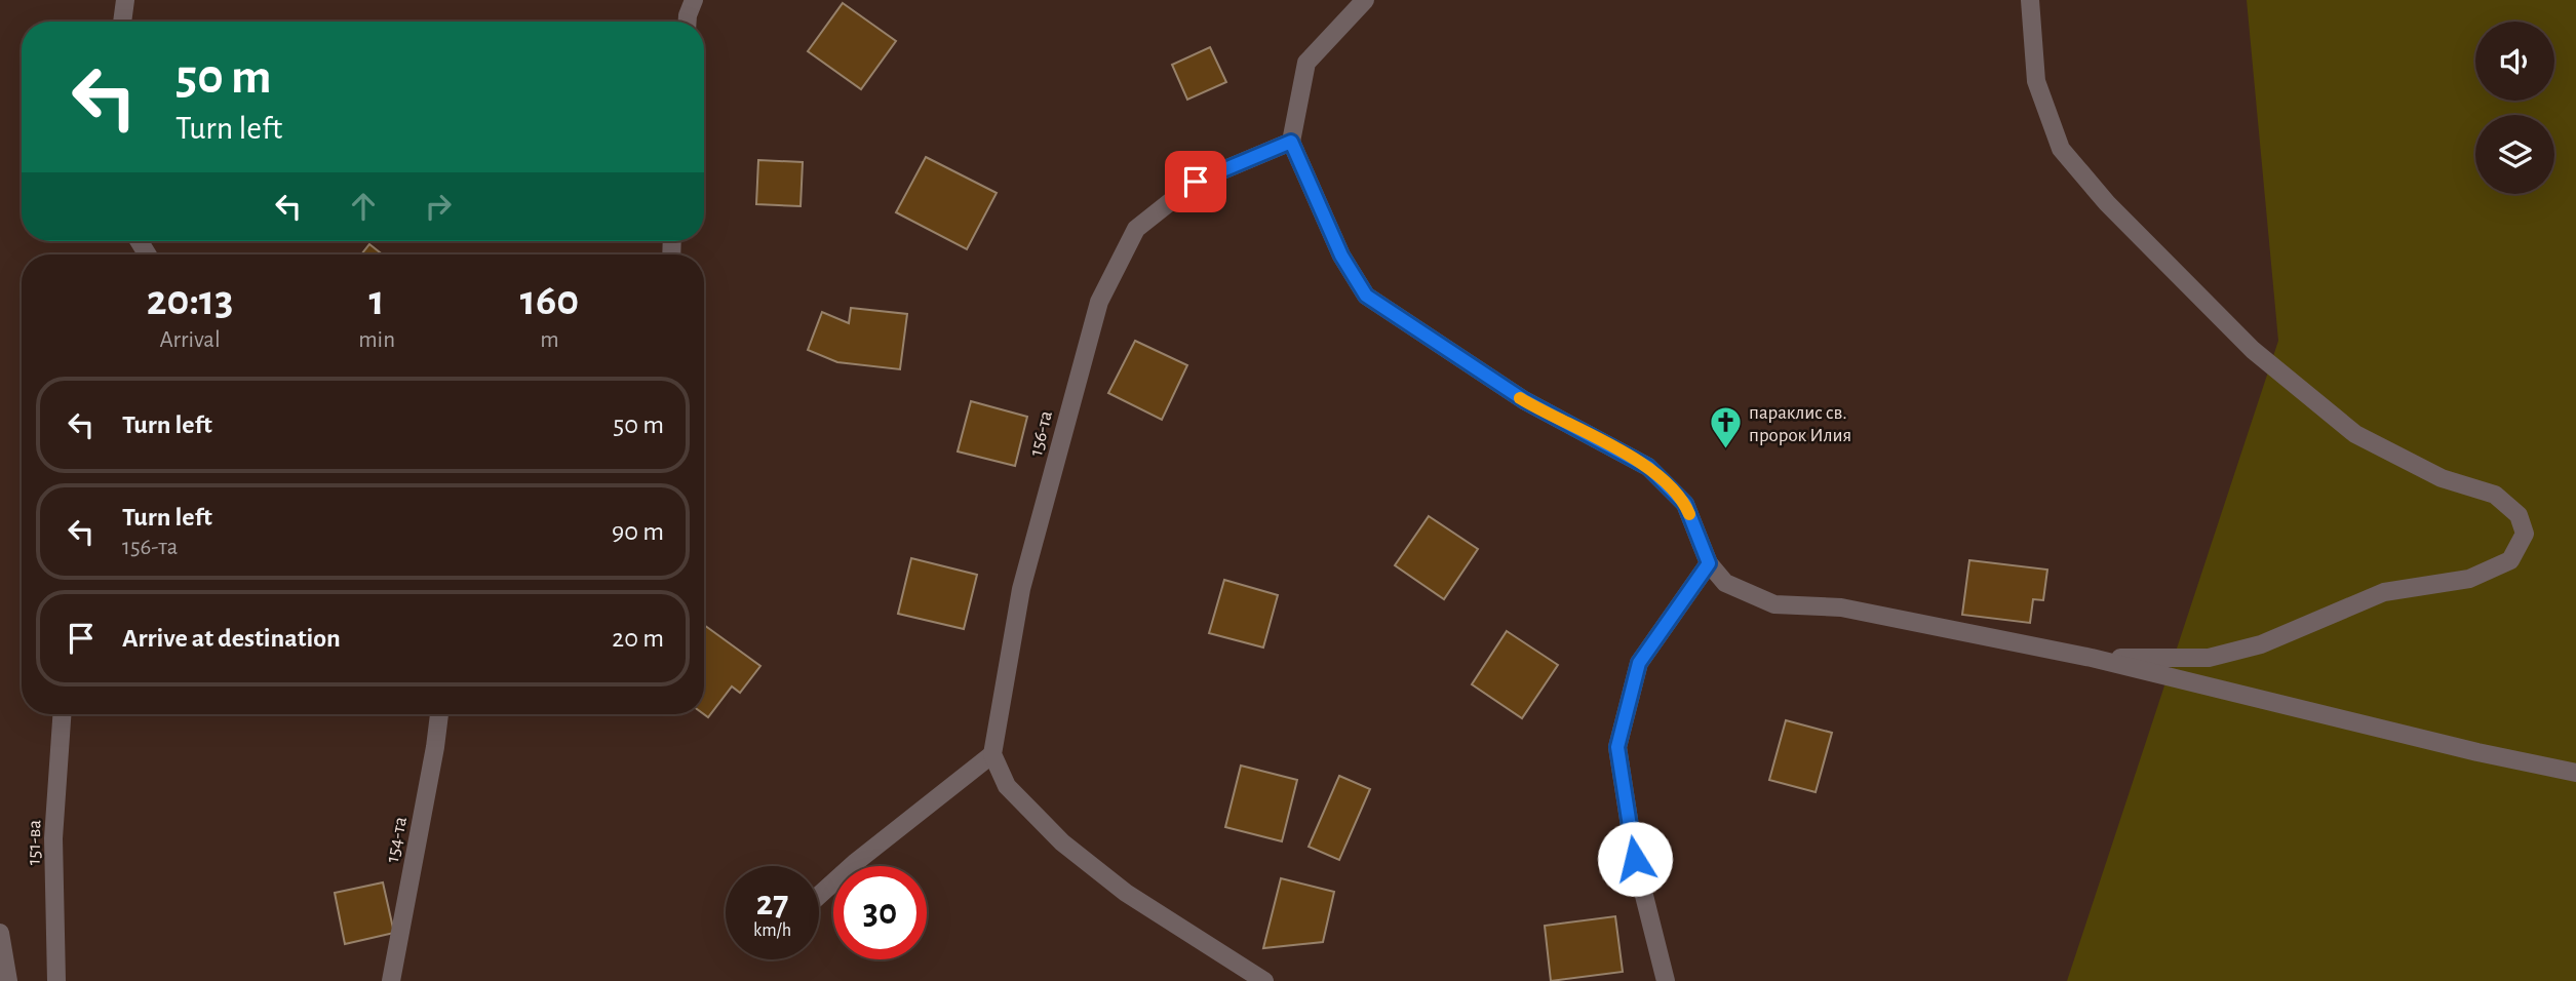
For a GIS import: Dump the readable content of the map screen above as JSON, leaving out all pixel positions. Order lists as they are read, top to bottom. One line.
{"streets":{"street":["156-та","154-та","151-ва"]},"places":{"church":["параклис св. пророк Илия"]},"page":{"turn":["50 m","Turn left"],"eta":["20:13","Arrival","1","min","160","m"],"list":[{"name":"Turn left","value":"50 m"},{"name":"Turn left","note":"156-та","value":"90 m"},{"name":"Arrive at destination","value":"20 m"}],"speed":"27 km/h","limit":"30"}}
